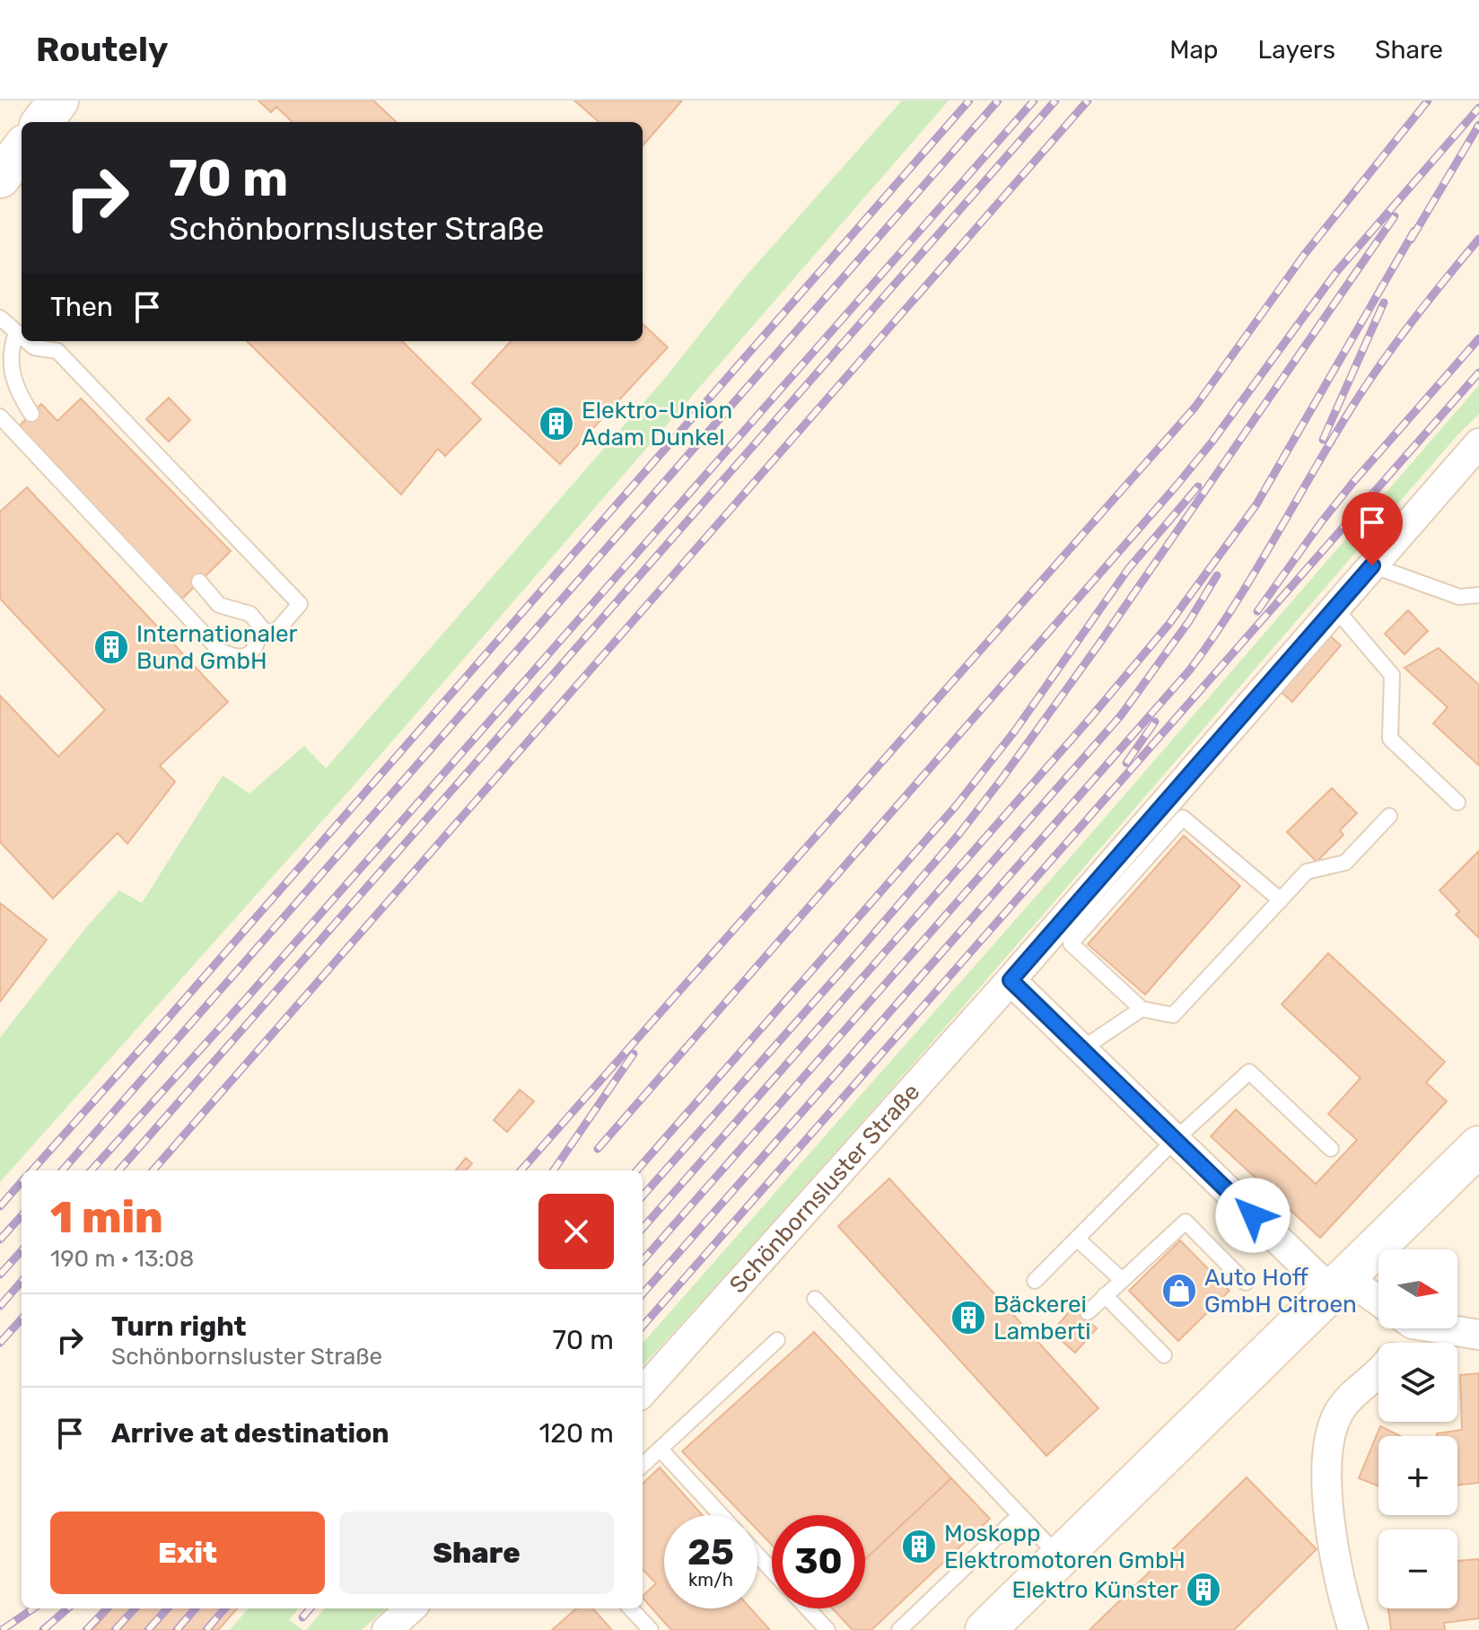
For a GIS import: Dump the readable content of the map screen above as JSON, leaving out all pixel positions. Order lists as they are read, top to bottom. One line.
{"streets":{"street":["Schönbornsluster Straße"]},"places":{"building":["Elektro-Union Adam Dunkel","Internationaler Bund GmbH","Bäckerei Lamberti","Moskopp Elektromotoren GmbH","Elektro Künster"],"shop":["Auto Hoff GmbH Citroen"]},"north":"right","page":{"header":"Routely","nav":["Map","Layers","Share"],"turn":["70 m","Schönbornsluster Straße"],"then":"Then","heading":["1 min","190 m · 13:08"],"map_buttons":["+","−"],"list":[{"name":"Turn right","note":"Schönbornsluster Straße","value":"70 m"},{"name":"Arrive at destination","value":"120 m"}],"buttons":["Exit","Share"],"speed":"25 km/h","limit":"30"}}
